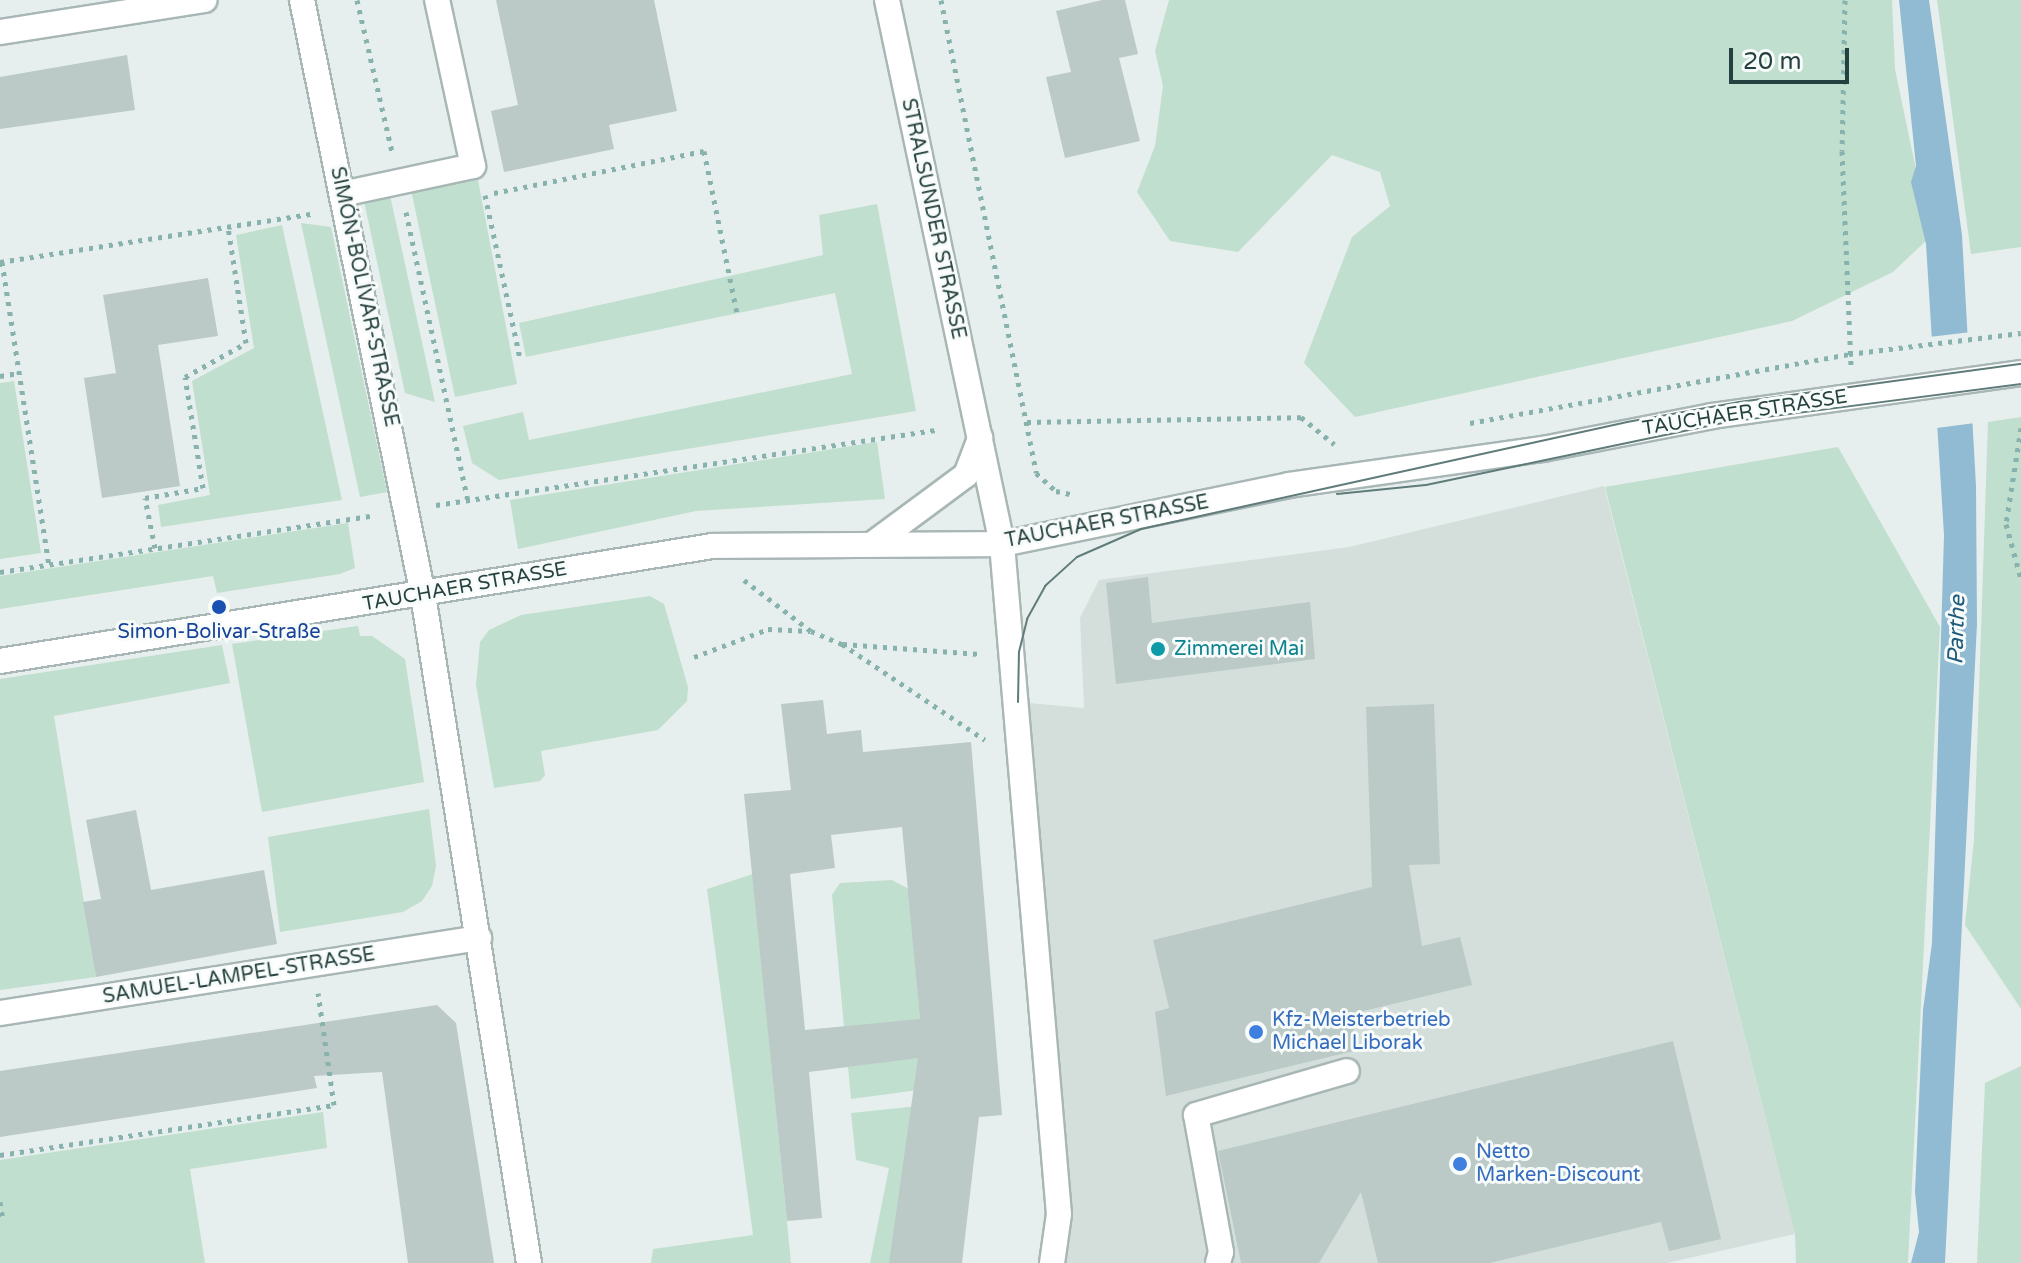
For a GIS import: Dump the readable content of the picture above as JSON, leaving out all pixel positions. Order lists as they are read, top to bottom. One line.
{"streets":{"street":["STRALSUNDER STRASSE","SIMÓN-BOLÍVAR-STRASSE","TAUCHAER STRASSE","SAMUEL-LAMPEL-STRASSE"]},"crossings":[["STRALSUNDER STRASSE","TAUCHAER STRASSE"],["SIMÓN-BOLÍVAR-STRASSE","TAUCHAER STRASSE"]],"water":["Parthe"],"places":["Simon-Bolivar-Straße","Zimmerei Mai","Kfz-Meisterbetrieb Michael Liborak","Netto Marken-Discount"],"scale_bar":"20 m"}
